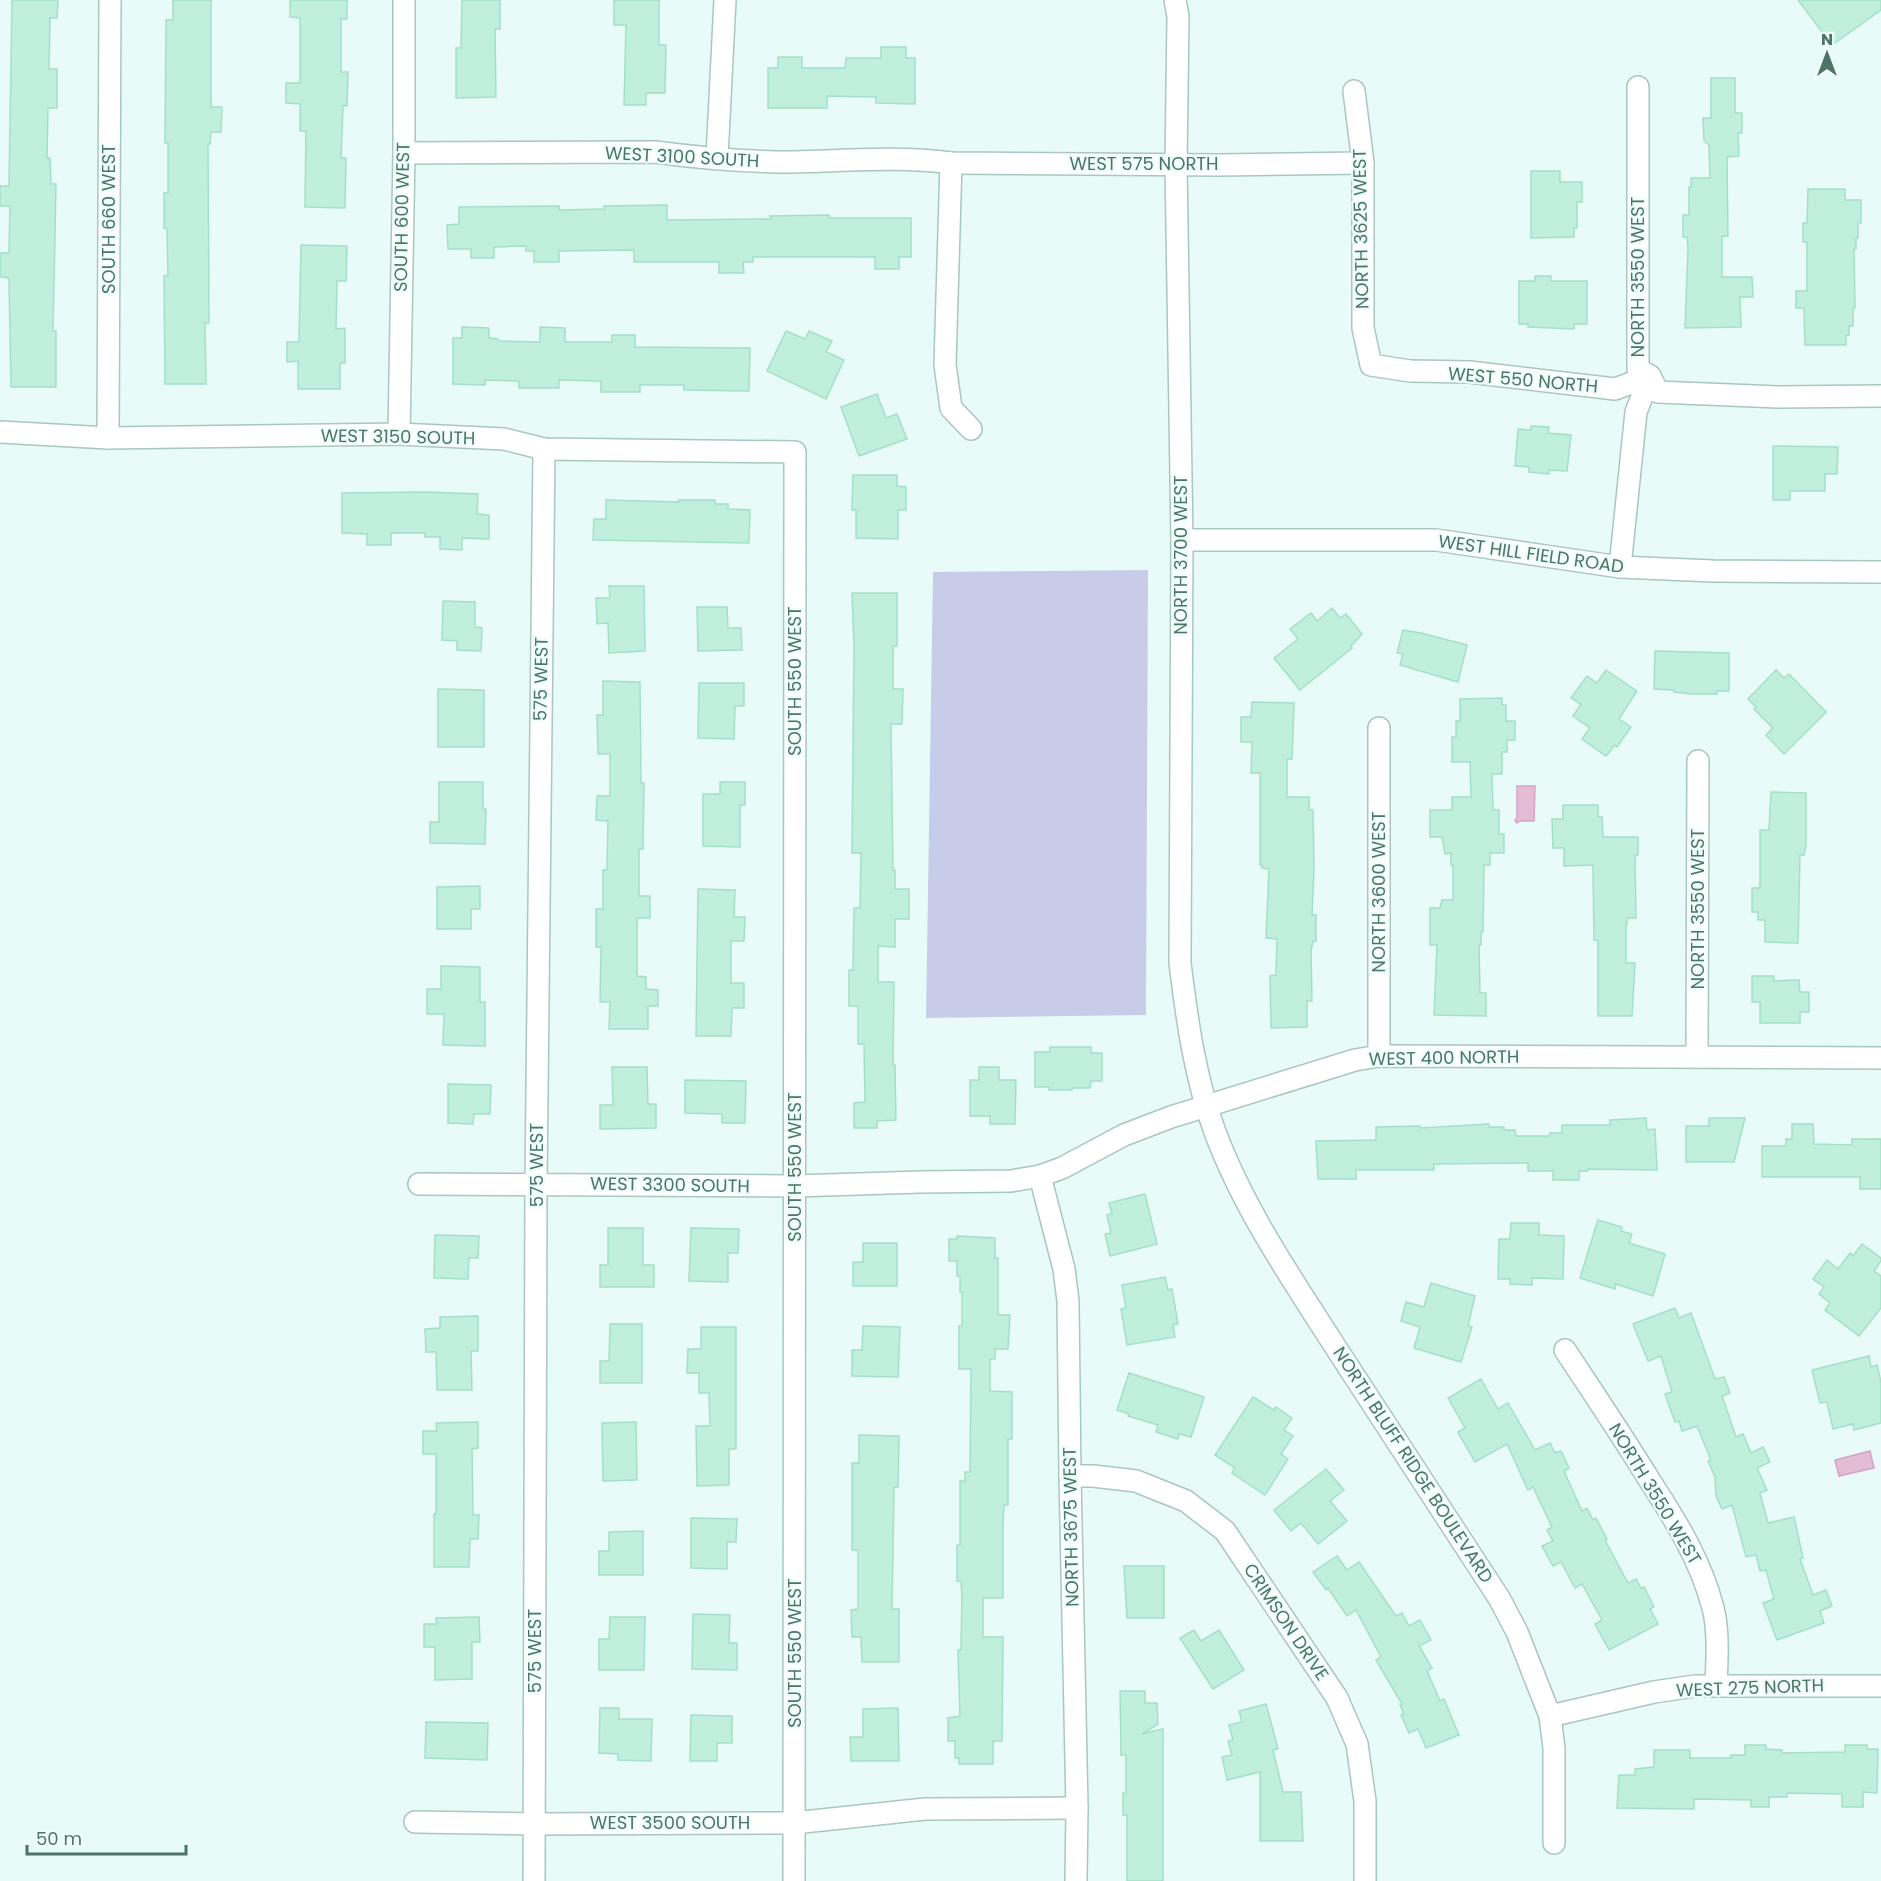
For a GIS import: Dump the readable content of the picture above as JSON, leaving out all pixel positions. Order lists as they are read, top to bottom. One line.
{"streets":{"street":["WEST 3100 SOUTH","WEST 575 NORTH","SOUTH 600 WEST","SOUTH 660 WEST","NORTH 3625 WEST","NORTH 3550 WEST","WEST 550 NORTH","WEST 3150 SOUTH","WEST HILL FIELD ROAD","NORTH 3700 WEST","575 WEST","SOUTH 550 WEST","NORTH 3600 WEST","WEST 400 NORTH","WEST 3300 SOUTH","NORTH BLUFF RIDGE BOULEVARD","NORTH 3675 WEST","CRIMSON DRIVE","WEST 275 NORTH","WEST 3500 SOUTH"]},"crossings":[["WEST 3100 SOUTH","WEST 575 NORTH"],["WEST 3100 SOUTH","SOUTH 600 WEST"],["WEST 575 NORTH","NORTH 3625 WEST"],["WEST 575 NORTH","NORTH 3700 WEST"],["SOUTH 600 WEST","WEST 3150 SOUTH"],["SOUTH 660 WEST","WEST 3150 SOUTH"],["NORTH 3625 WEST","WEST 550 NORTH"],["NORTH 3550 WEST","WEST 550 NORTH"],["NORTH 3550 WEST","WEST HILL FIELD ROAD"],["NORTH 3550 WEST","WEST 400 NORTH"],["NORTH 3550 WEST","WEST 275 NORTH"],["WEST 3150 SOUTH","575 WEST"],["WEST 3150 SOUTH","SOUTH 550 WEST"],["WEST HILL FIELD ROAD","NORTH 3700 WEST"],["NORTH 3700 WEST","WEST 400 NORTH"],["NORTH 3700 WEST","NORTH BLUFF RIDGE BOULEVARD"],["575 WEST","WEST 3300 SOUTH"],["575 WEST","WEST 3500 SOUTH"],["SOUTH 550 WEST","WEST 3300 SOUTH"],["SOUTH 550 WEST","WEST 3500 SOUTH"],["NORTH 3600 WEST","WEST 400 NORTH"],["WEST 400 NORTH","WEST 3300 SOUTH"],["WEST 400 NORTH","NORTH BLUFF RIDGE BOULEVARD"],["WEST 400 NORTH","NORTH 3675 WEST"],["NORTH BLUFF RIDGE BOULEVARD","WEST 275 NORTH"],["NORTH 3675 WEST","CRIMSON DRIVE"],["NORTH 3675 WEST","WEST 3500 SOUTH"]],"scale_bar":"50 m","north":"top"}
